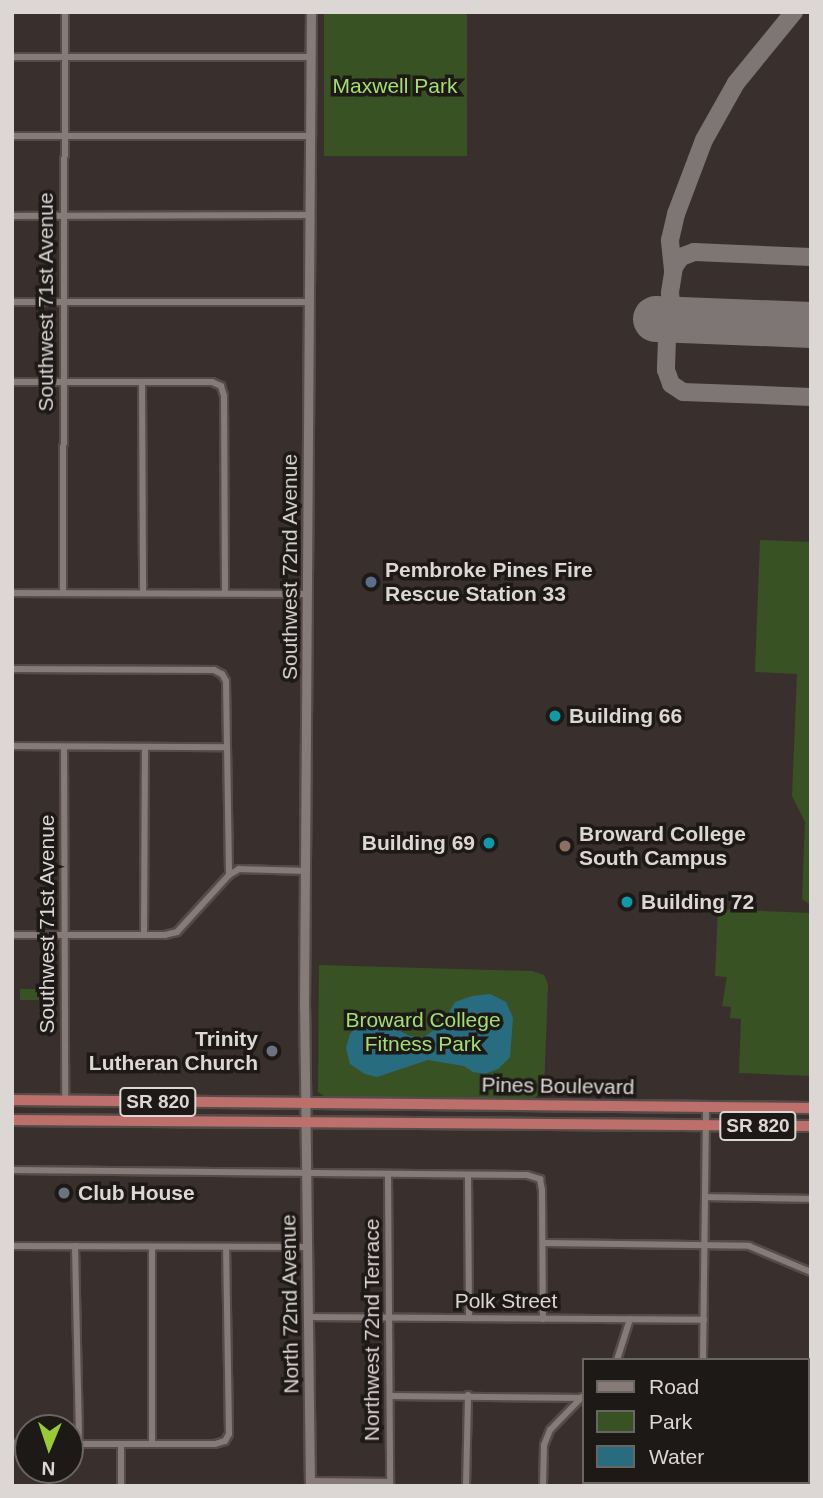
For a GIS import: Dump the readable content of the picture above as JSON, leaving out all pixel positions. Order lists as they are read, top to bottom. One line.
{"streets":{"highway":["Pines Boulevard","SR 820"],"street":["Southwest 71st Avenue","Southwest 72nd Avenue","Polk Street","North 72nd Avenue","Northwest 72nd Terrace"]},"crossings":[["Southwest 71st Avenue","SR 820"],["Southwest 72nd Avenue","Pines Boulevard"],["Southwest 72nd Avenue","SR 820"],["Southwest 72nd Avenue","North 72nd Avenue"],["Pines Boulevard","SR 820"],["Pines Boulevard","North 72nd Avenue"],["SR 820","North 72nd Avenue"],["Polk Street","North 72nd Avenue"],["Polk Street","Northwest 72nd Terrace"]],"parks":["Maxwell Park","Broward College Fitness Park"],"places":["Pembroke Pines Fire Rescue Station 33","Building 66","Building 69","Broward College South Campus","Building 72","Trinity Lutheran Church","Club House"],"legend":["Road","Park","Water"],"north":"bottom"}
